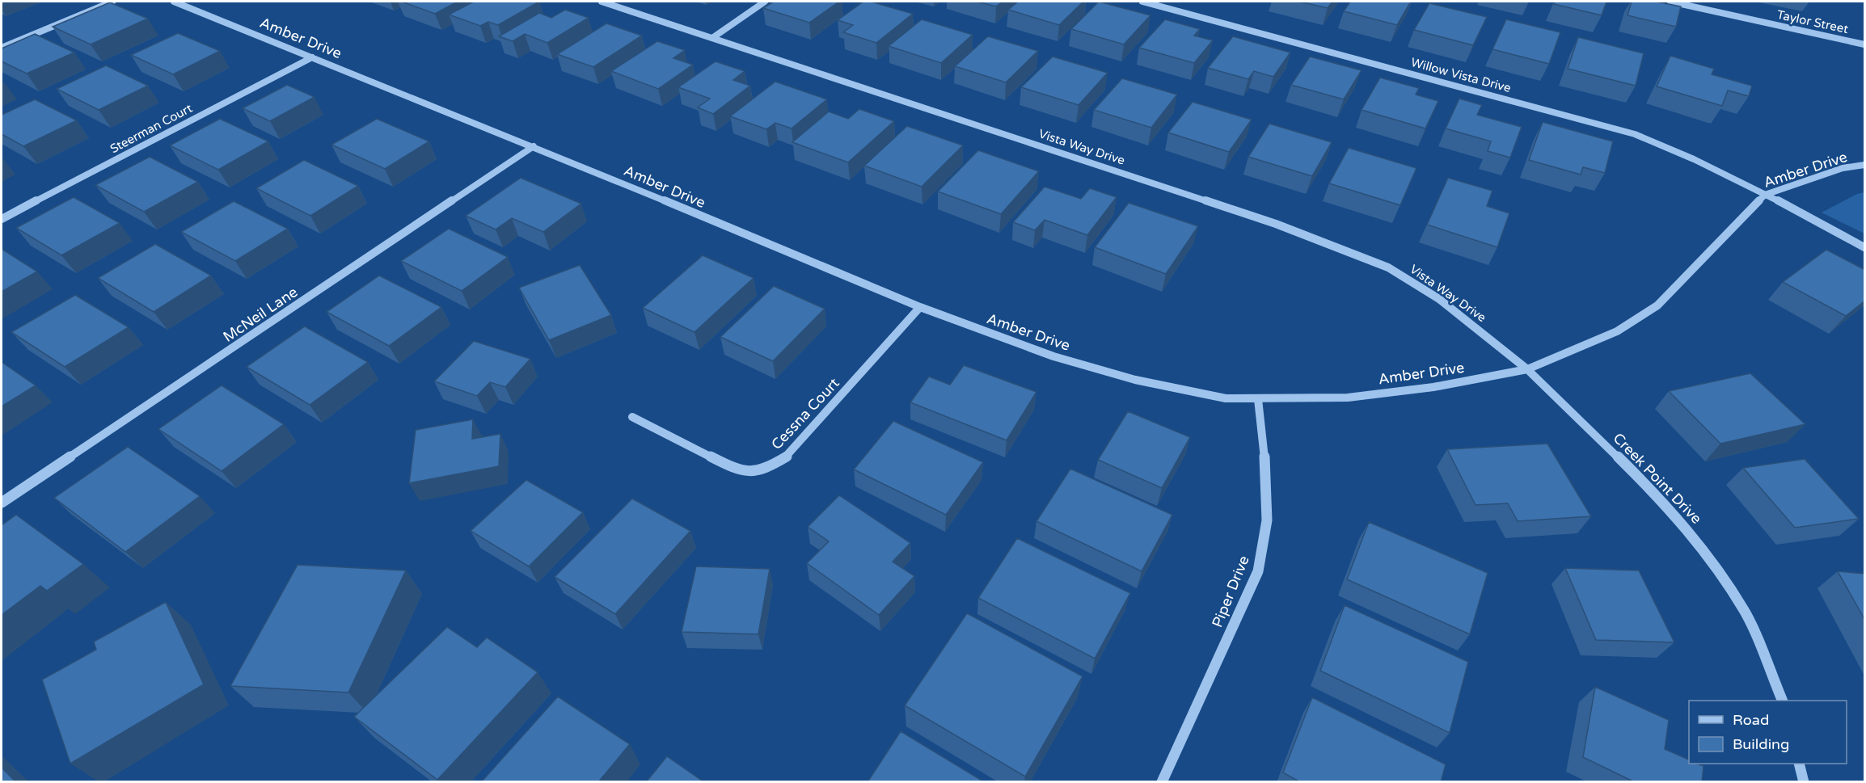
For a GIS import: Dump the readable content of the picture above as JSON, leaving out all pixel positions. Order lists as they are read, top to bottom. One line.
{"streets":{"street":["Taylor Street","Amber Drive","Willow Vista Drive","Steerman Court","Vista Way Drive","McNeil Lane","Cessna Court","Creek Point Drive","Piper Drive"]},"crossings":[["Amber Drive","Willow Vista Drive"],["Amber Drive","Steerman Court"],["Amber Drive","Vista Way Drive"],["Amber Drive","McNeil Lane"],["Amber Drive","Cessna Court"],["Amber Drive","Creek Point Drive"],["Amber Drive","Piper Drive"],["Vista Way Drive","Creek Point Drive"]],"legend":["Road","Building"]}
